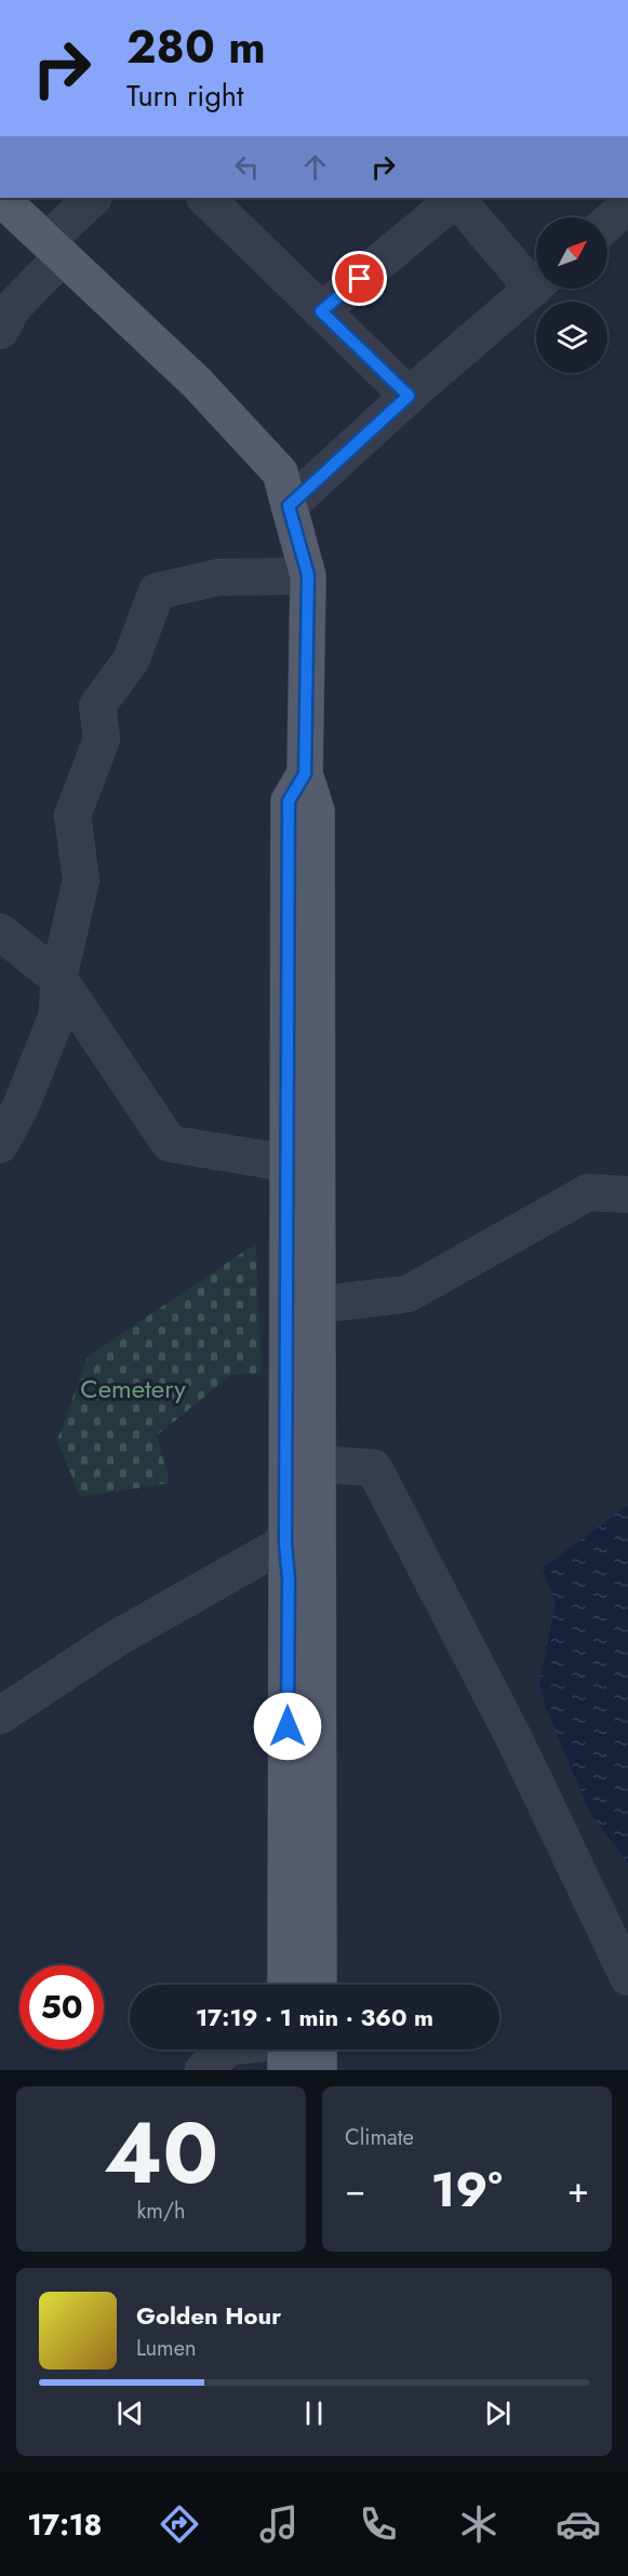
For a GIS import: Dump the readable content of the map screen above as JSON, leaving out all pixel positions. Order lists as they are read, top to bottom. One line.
{"parks":["Cemetery"],"north":"top right","page":{"turn":["280 m","Turn right"],"limit":"50","trip":"17:19 · 1 min · 360 m","tile":[["40","km/h"],"Climate"],"heat":["−","19°","+"],"song":["Golden Hour","Lumen"],"tabs":"17:18"}}
